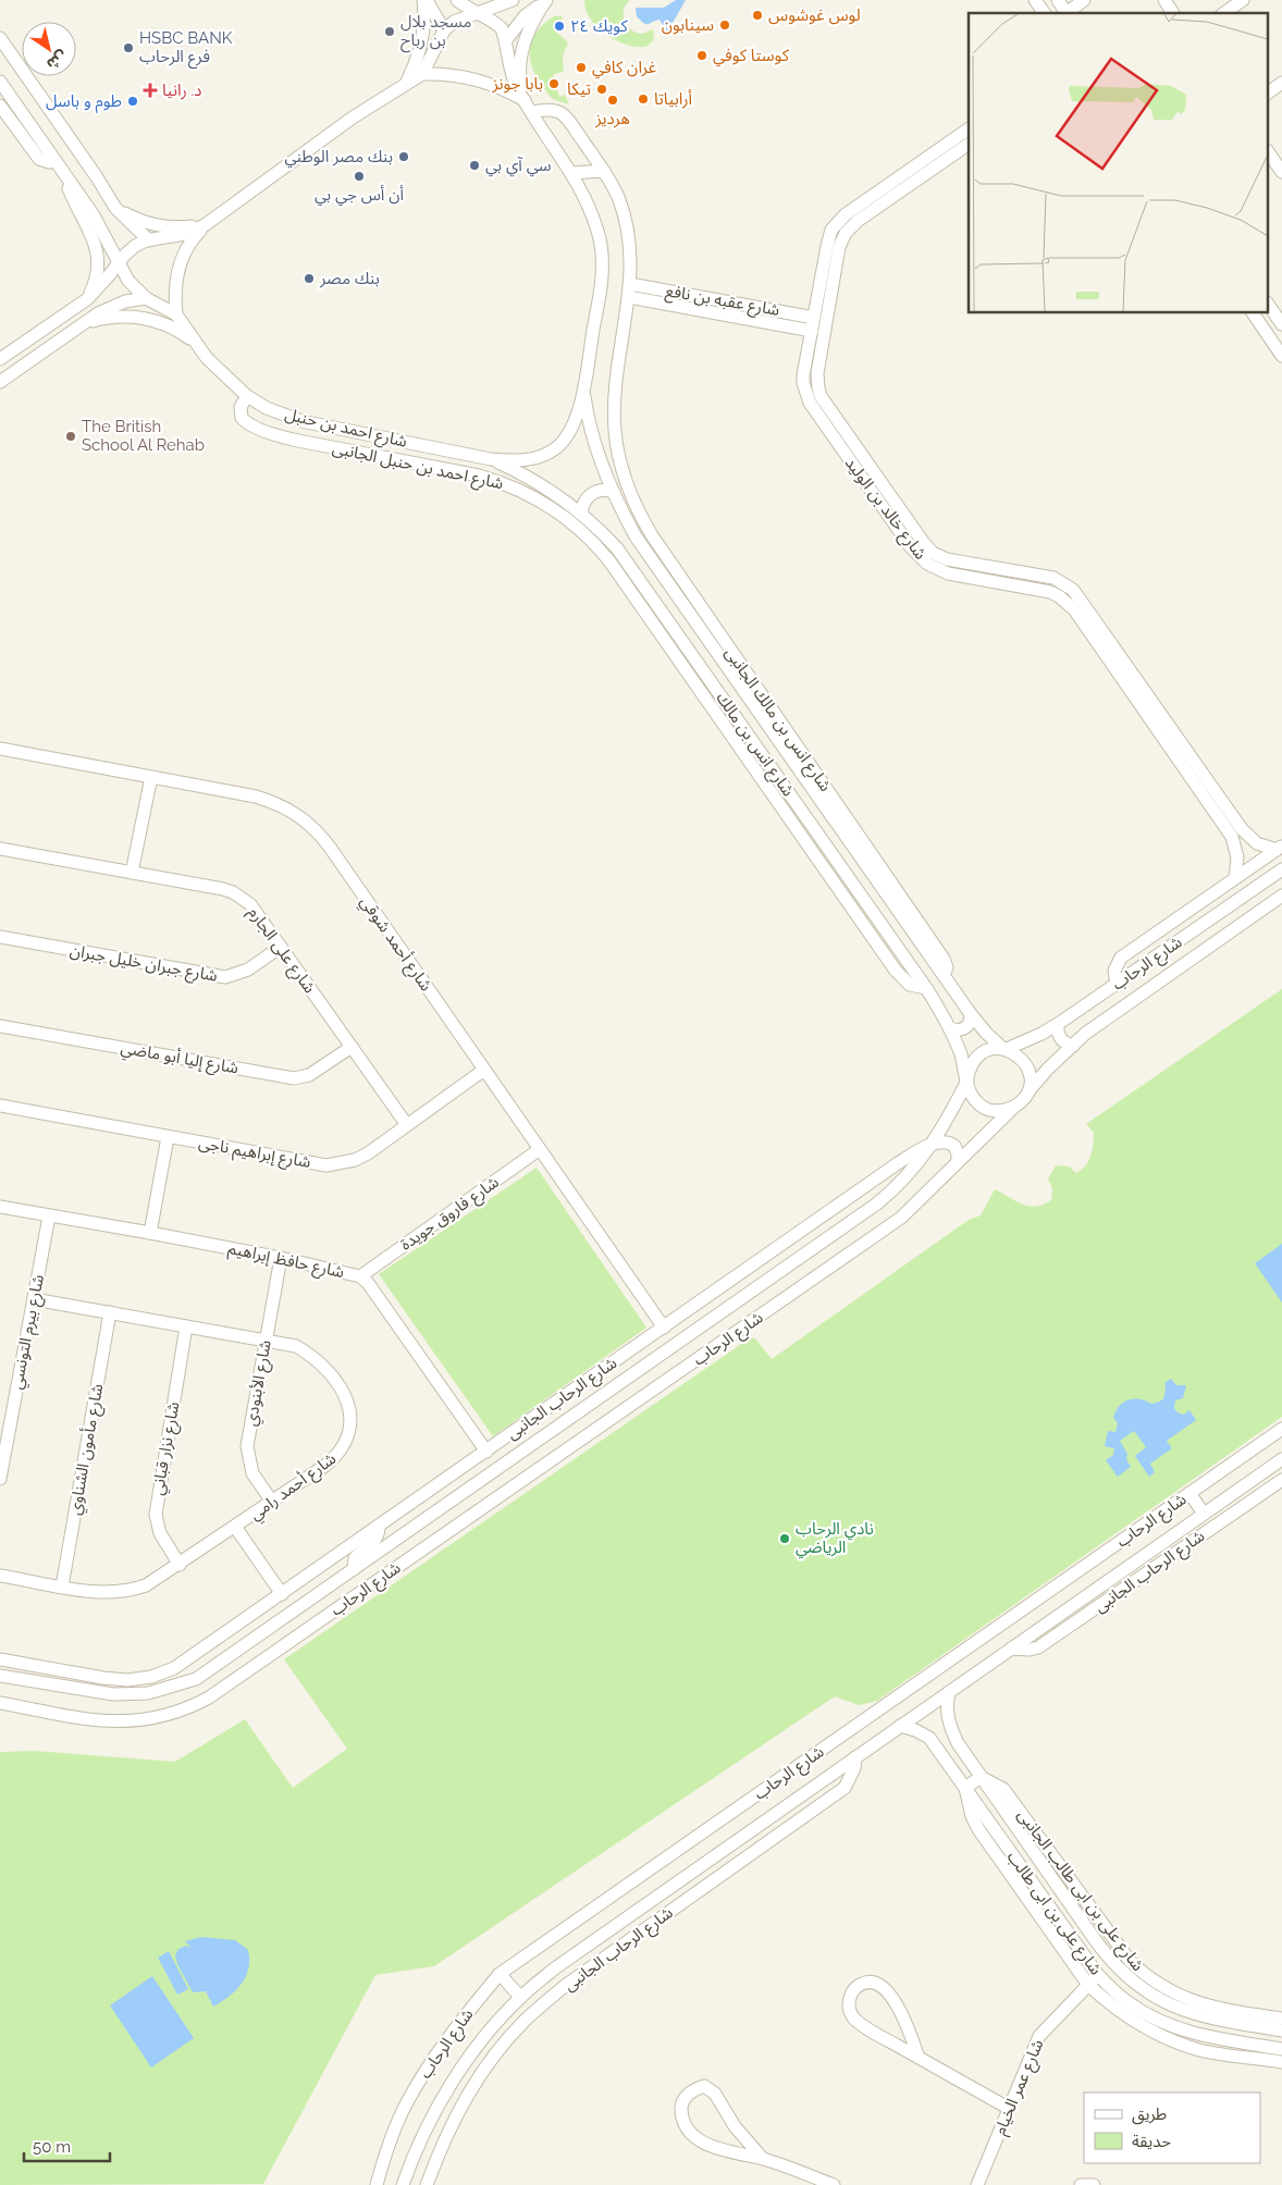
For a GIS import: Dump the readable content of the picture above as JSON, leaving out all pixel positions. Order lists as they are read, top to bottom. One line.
{"streets":{"street":["شارع عقبه بن نافع","شارع احمد بن حنبل","شارع احمد بن حنبل الجانبى","شارع خالد بن الوليد","شارع انس بن مالك الجانبى","شارع انس بن مالك","شارع أحمد شوقي","شارع على الجارم","شارع جبران خليل جبران","شارع الرحاب","شارع إليا أبو ماضي","شارع إبراهيم ناجى","شارع فاروق جويدة","شارع حافظ إبراهيم","شارع بيرم التونسي","شارع الأبنودي","شارع الرحاب الجانبى","شارع نزار قباني","شارع مأمون الشناوي","شارع أحمد رامي","شارع على بن ابى طالب الجانبى","شارع على بن ابى طالب","شارع عمر الخيام"]},"crossings":[["شارع عقبه بن نافع","شارع خالد بن الوليد"],["شارع عقبه بن نافع","شارع انس بن مالك الجانبى"],["شارع احمد بن حنبل","شارع احمد بن حنبل الجانبى"],["شارع احمد بن حنبل","شارع انس بن مالك"],["شارع احمد بن حنبل الجانبى","شارع انس بن مالك"],["شارع انس بن مالك الجانبى","شارع انس بن مالك"],["شارع انس بن مالك","شارع الرحاب"],["شارع أحمد شوقي","شارع إبراهيم ناجى"],["شارع أحمد شوقي","شارع فاروق جويدة"],["شارع أحمد شوقي","شارع الرحاب الجانبى"],["شارع على الجارم","شارع جبران خليل جبران"],["شارع على الجارم","شارع إليا أبو ماضي"],["شارع على الجارم","شارع إبراهيم ناجى"],["شارع الرحاب","شارع الرحاب الجانبى"],["شارع الرحاب","شارع على بن ابى طالب"],["شارع فاروق جويدة","شارع حافظ إبراهيم"],["شارع حافظ إبراهيم","شارع بيرم التونسي"],["شارع حافظ إبراهيم","شارع الأبنودي"],["شارع حافظ إبراهيم","شارع الرحاب الجانبى"],["شارع بيرم التونسي","شارع أحمد رامي"],["شارع الأبنودي","شارع أحمد رامي"],["شارع نزار قباني","شارع أحمد رامي"],["شارع مأمون الشناوي","شارع أحمد رامي"],["شارع على بن ابى طالب الجانبى","شارع على بن ابى طالب"],["شارع على بن ابى طالب","شارع عمر الخيام"]],"places":{"other":["لوس غوشوس","سينابون","كويك ٢٤","مسجد بلال بن رباح","HSBC BANK فرع الرحاب","كوستا كوفي","غران كافي","بابا جونز","تيكا","أرابياتا","هرديز","طوم و باسل","بنك مصر الوطني","سي آي بي","أن أس جي بي","بنك مصر","The British School Al Rehab","نادي الرحاب الرياضي"],"health":["د. رانيا"]},"legend":["طريق","حديقة"],"scale_bar":"50 m","north":"bottom right"}
